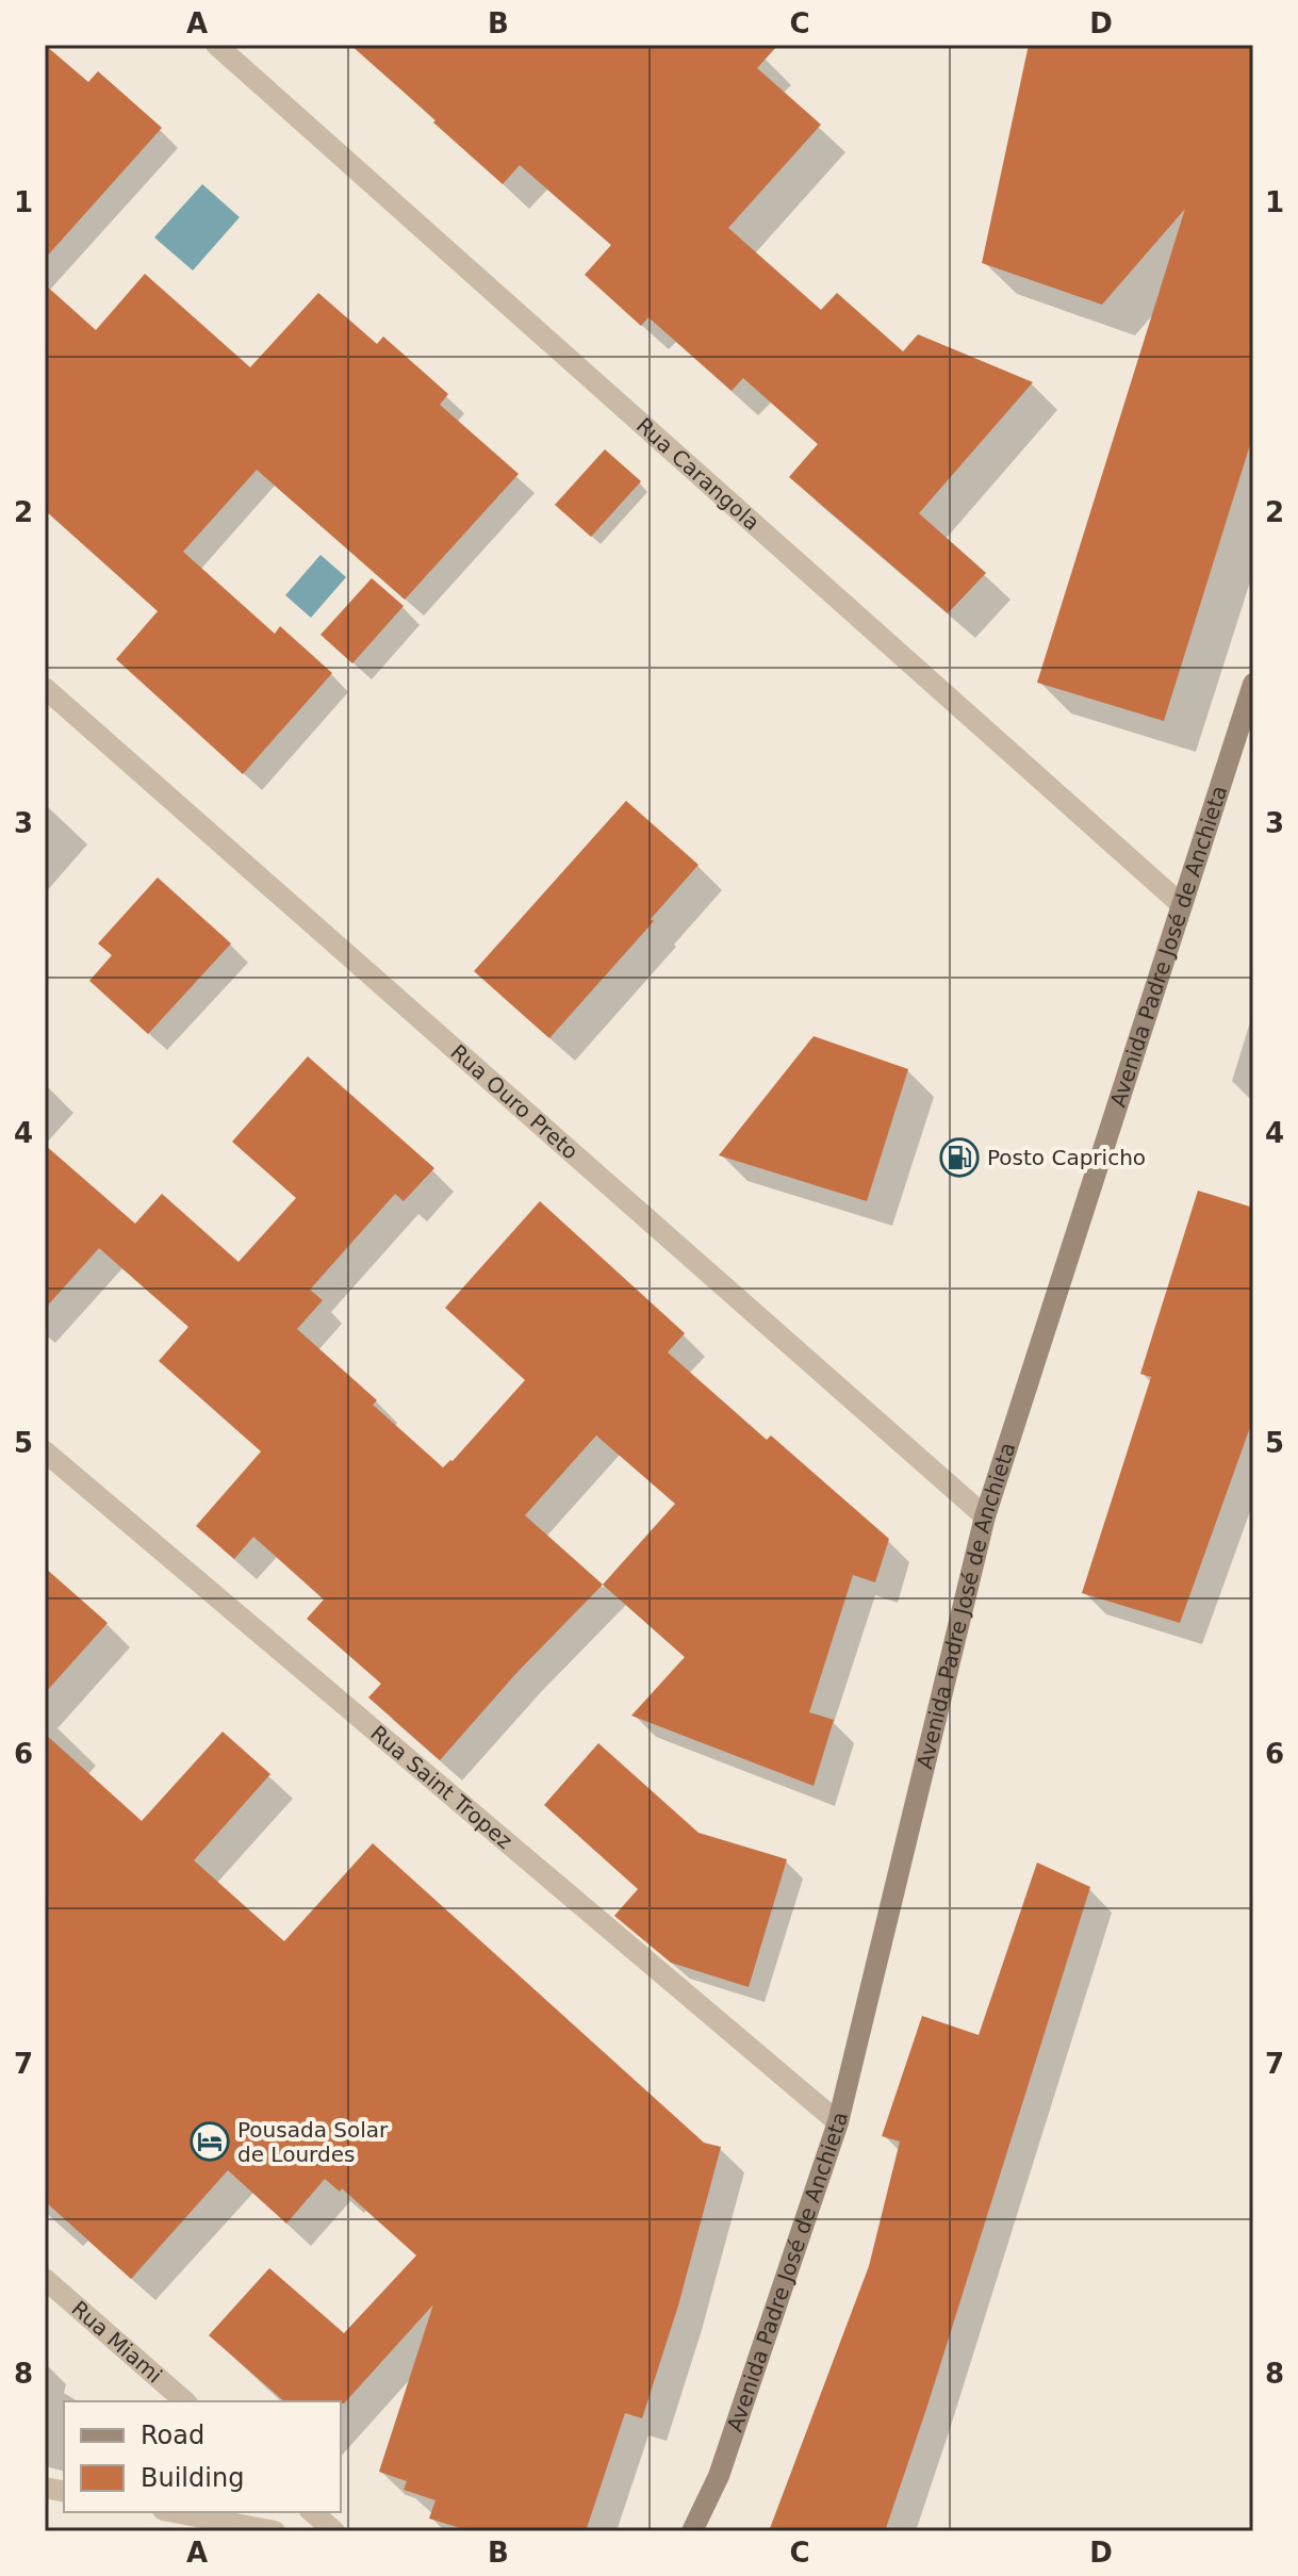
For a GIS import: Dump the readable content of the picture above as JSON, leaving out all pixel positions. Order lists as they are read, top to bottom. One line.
{"streets":{"main road":["Avenida Padre José de Anchieta"],"street":["Rua Carangola","Rua Ouro Preto","Rua Saint Tropez","Rua Miami"]},"crossings":[["Rua Carangola","Avenida Padre José de Anchieta"],["Avenida Padre José de Anchieta","Rua Ouro Preto"],["Avenida Padre José de Anchieta","Rua Saint Tropez"]],"places":{"fuel station":["Posto Capricho"],"hotel":["Pousada Solar de Lourdes"]},"legend":["Road","Building"],"grid":{"columns":["A","B","C","D"],"rows":["1","2","3","4","5","6","7","8"]}}
